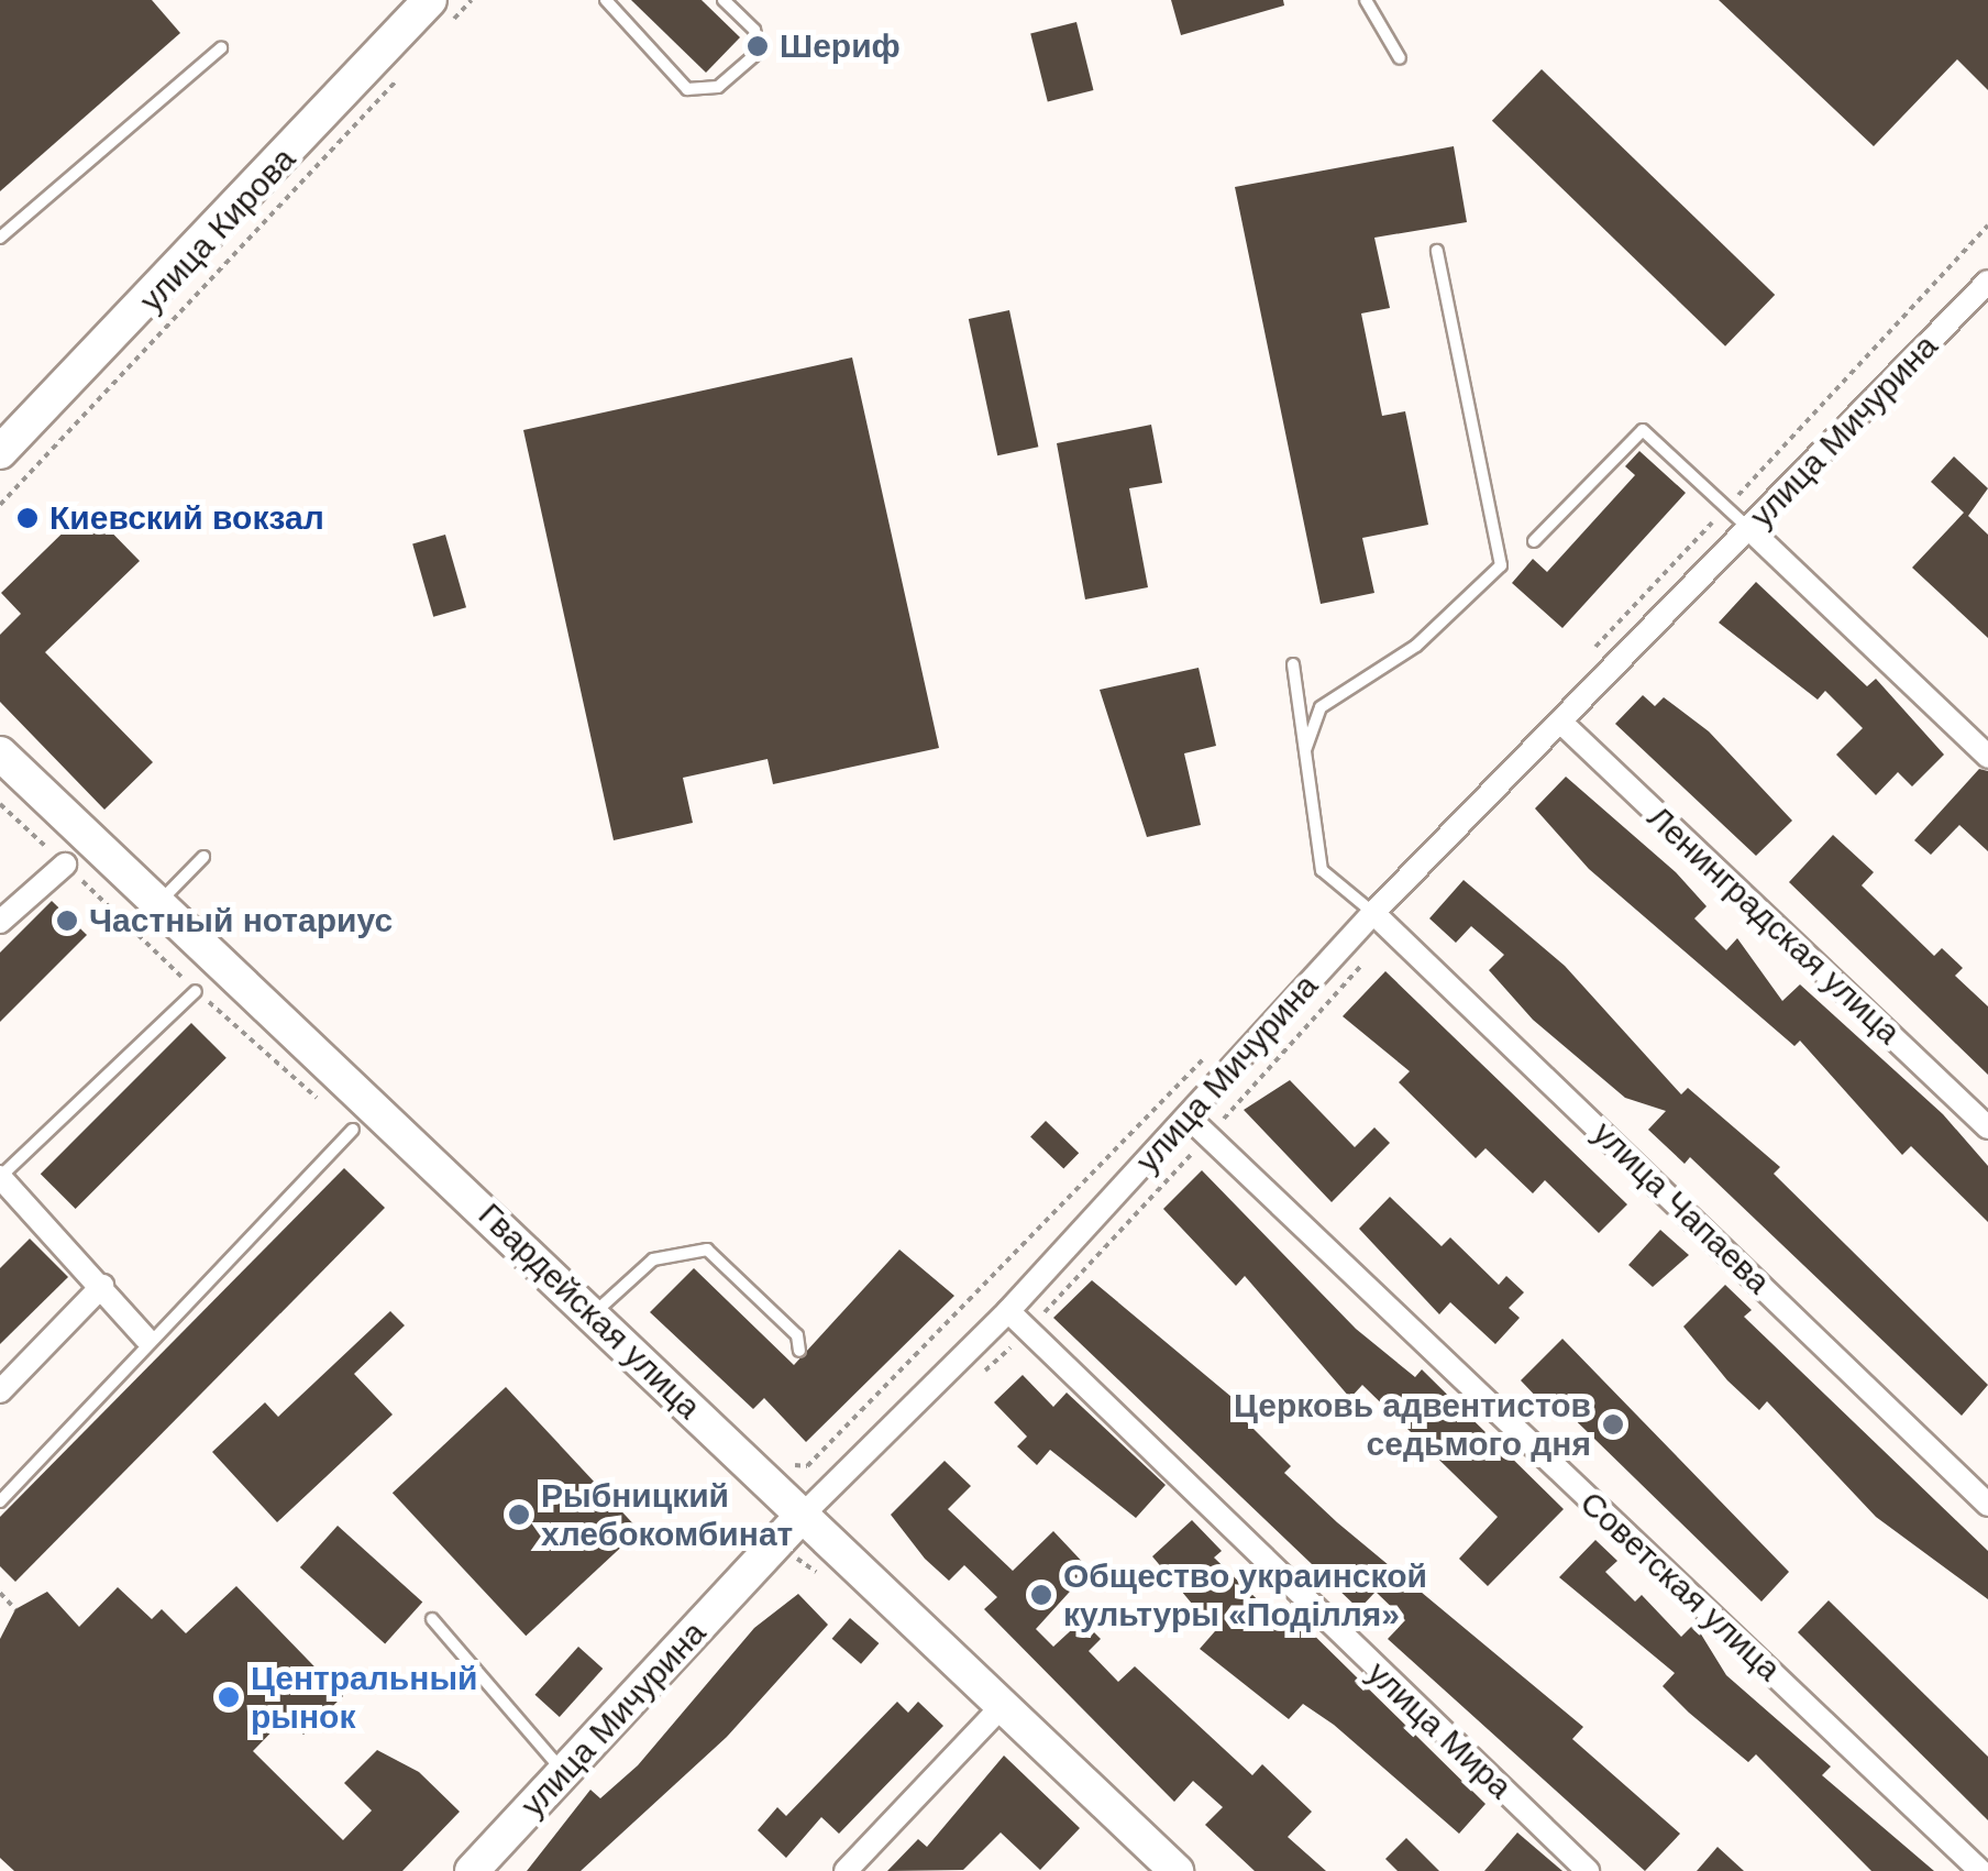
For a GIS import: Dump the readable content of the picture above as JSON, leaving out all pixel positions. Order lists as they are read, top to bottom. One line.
{"streets":{"street":["улица Кирова","улица Мичурина","Ленинградская улица","улица Чапаева","Гвардейская улица","Советская улица","улица Мира"]},"crossings":[["улица Мичурина","Ленинградская улица"],["улица Мичурина","улица Чапаева"],["улица Мичурина","Гвардейская улица"],["улица Мичурина","Советская улица"],["улица Мичурина","улица Мира"]],"places":["Шериф","Киевский вокзал","Частный нотариус","Церковь адвентистов седьмого дня","Рыбницкий хлебокомбинат","Общество украинской культуры «Поділля»","Центральный рынок"]}
